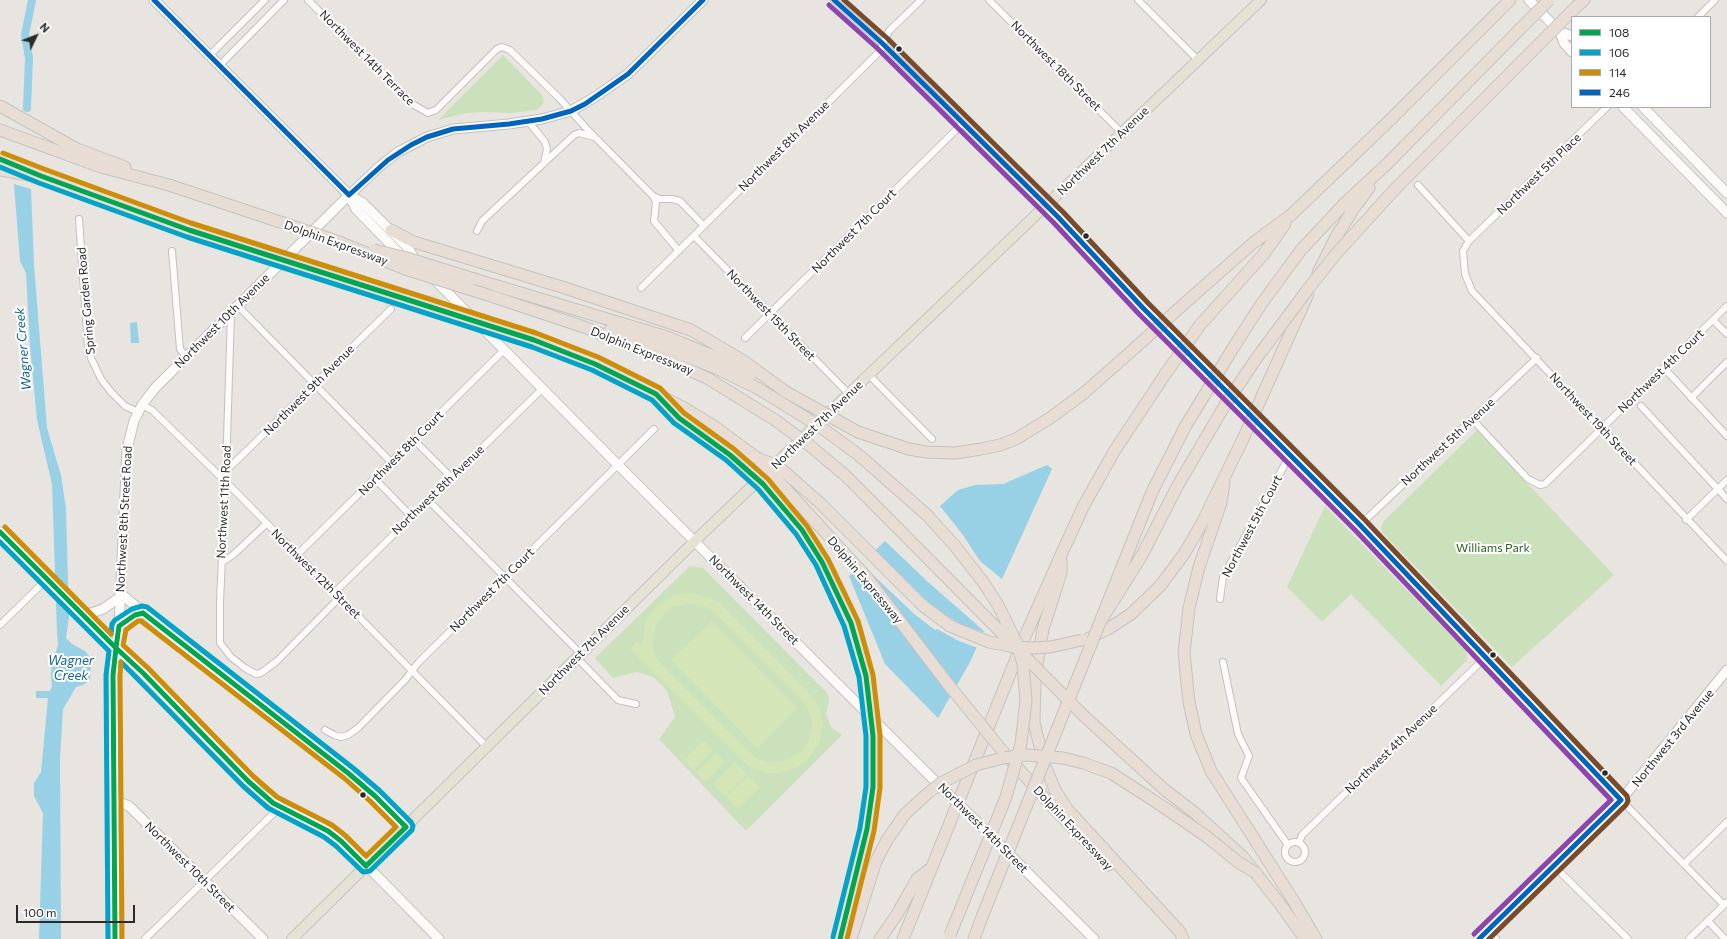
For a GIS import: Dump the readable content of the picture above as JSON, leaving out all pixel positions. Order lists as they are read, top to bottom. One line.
{"streets":{"highway":["Dolphin Expressway"],"main road":["Northwest 7th Avenue"],"street":["Northwest 14th Terrace","Northwest 18th Street","Northwest 8th Avenue","Northwest 5th Place","Northwest 7th Court","Spring Garden Road","Northwest 15th Street","Northwest 10th Avenue","Northwest 4th Court","Northwest 9th Avenue","Northwest 19th Street","Northwest 5th Avenue","Northwest 8th Court","Northwest 11th Road","Northwest 8th Street Road","Northwest 5th Court","Northwest 12th Street","Northwest 14th Street","Northwest 3rd Avenue","Northwest 4th Avenue","Northwest 10th Street"]},"crossings":[["Northwest 18th Street","Northwest 7th Avenue"],["Northwest 8th Avenue","Northwest 15th Street"],["Northwest 8th Avenue","Northwest 12th Street"],["Northwest 8th Avenue","Northwest 14th Street"],["Northwest 7th Avenue","Northwest 15th Street"],["Northwest 7th Avenue","Northwest 12th Street"],["Northwest 7th Avenue","Northwest 14th Street"],["Northwest 5th Place","Northwest 19th Street"],["Northwest 7th Court","Northwest 15th Street"],["Northwest 7th Court","Northwest 12th Street"],["Northwest 7th Court","Northwest 14th Street"],["Spring Garden Road","Northwest 10th Avenue"],["Spring Garden Road","Northwest 8th Street Road"],["Spring Garden Road","Northwest 12th Street"],["Northwest 10th Avenue","Northwest 11th Road"],["Northwest 10th Avenue","Northwest 8th Street Road"],["Northwest 10th Avenue","Northwest 12th Street"],["Northwest 10th Avenue","Northwest 14th Street"],["Northwest 4th Court","Northwest 19th Street"],["Northwest 4th Court","Northwest 5th Avenue"],["Northwest 9th Avenue","Northwest 11th Road"],["Northwest 19th Street","Northwest 5th Avenue"],["Northwest 8th Court","Northwest 12th Street"],["Northwest 8th Court","Northwest 14th Street"],["Northwest 11th Road","Northwest 12th Street"],["Northwest 8th Street Road","Northwest 12th Street"],["Northwest 8th Street Road","Northwest 10th Street"]],"water":["Wagner Creek"],"parks":["Williams Park"],"lines":["transit line 246","transit line 114","transit line 108","transit line 106"],"legend":["108","106","114","246"],"scale_bar":"100 m","north":"top right"}
